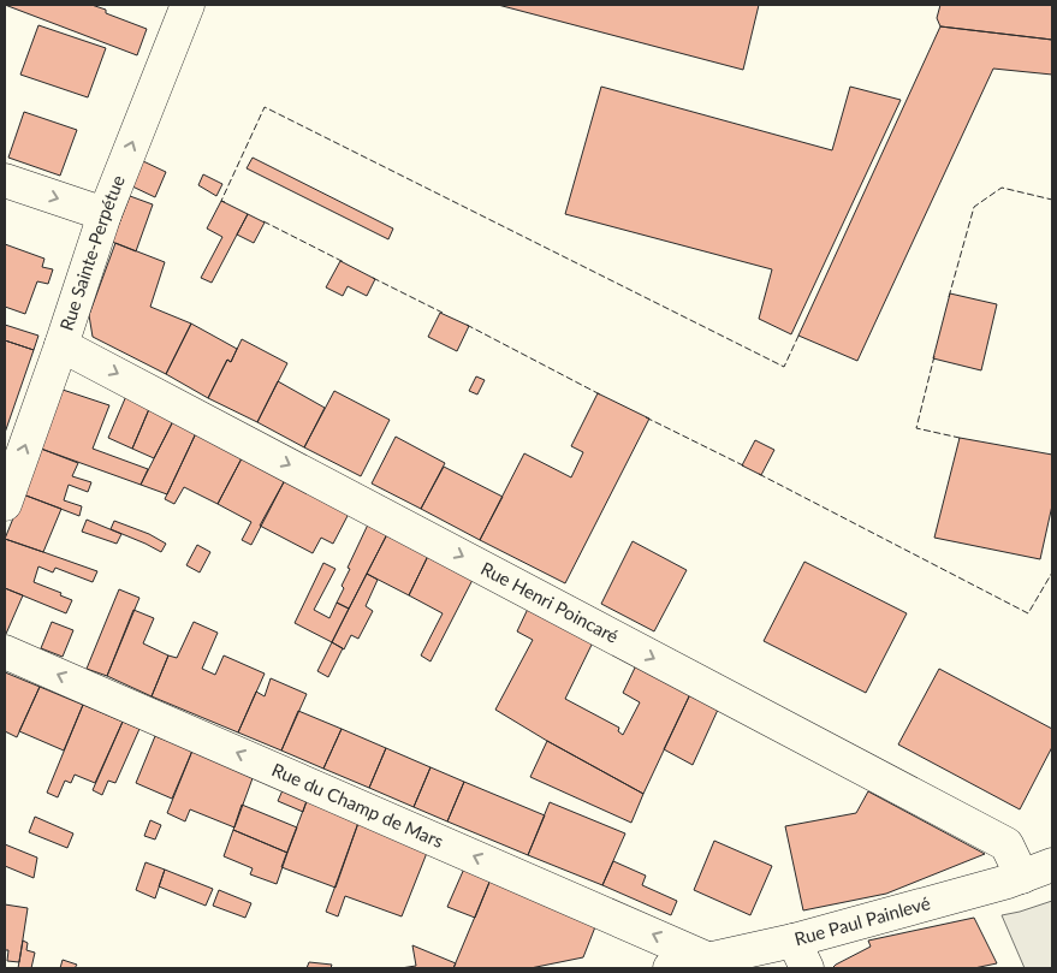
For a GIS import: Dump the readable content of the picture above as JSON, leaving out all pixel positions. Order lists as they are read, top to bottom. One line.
{"streets":{"street":["Rue Sainte-Perpétue","Rue Henri Poincaré","Rue du Champ de Mars","Rue Paul Painlevé"]},"crossings":[["Rue Sainte-Perpétue","Rue Henri Poincaré"],["Rue Henri Poincaré","Rue Paul Painlevé"],["Rue du Champ de Mars","Rue Paul Painlevé"]],"one_way":["Rue Sainte-Perpétue","Rue Henri Poincaré","Rue du Champ de Mars"]}
